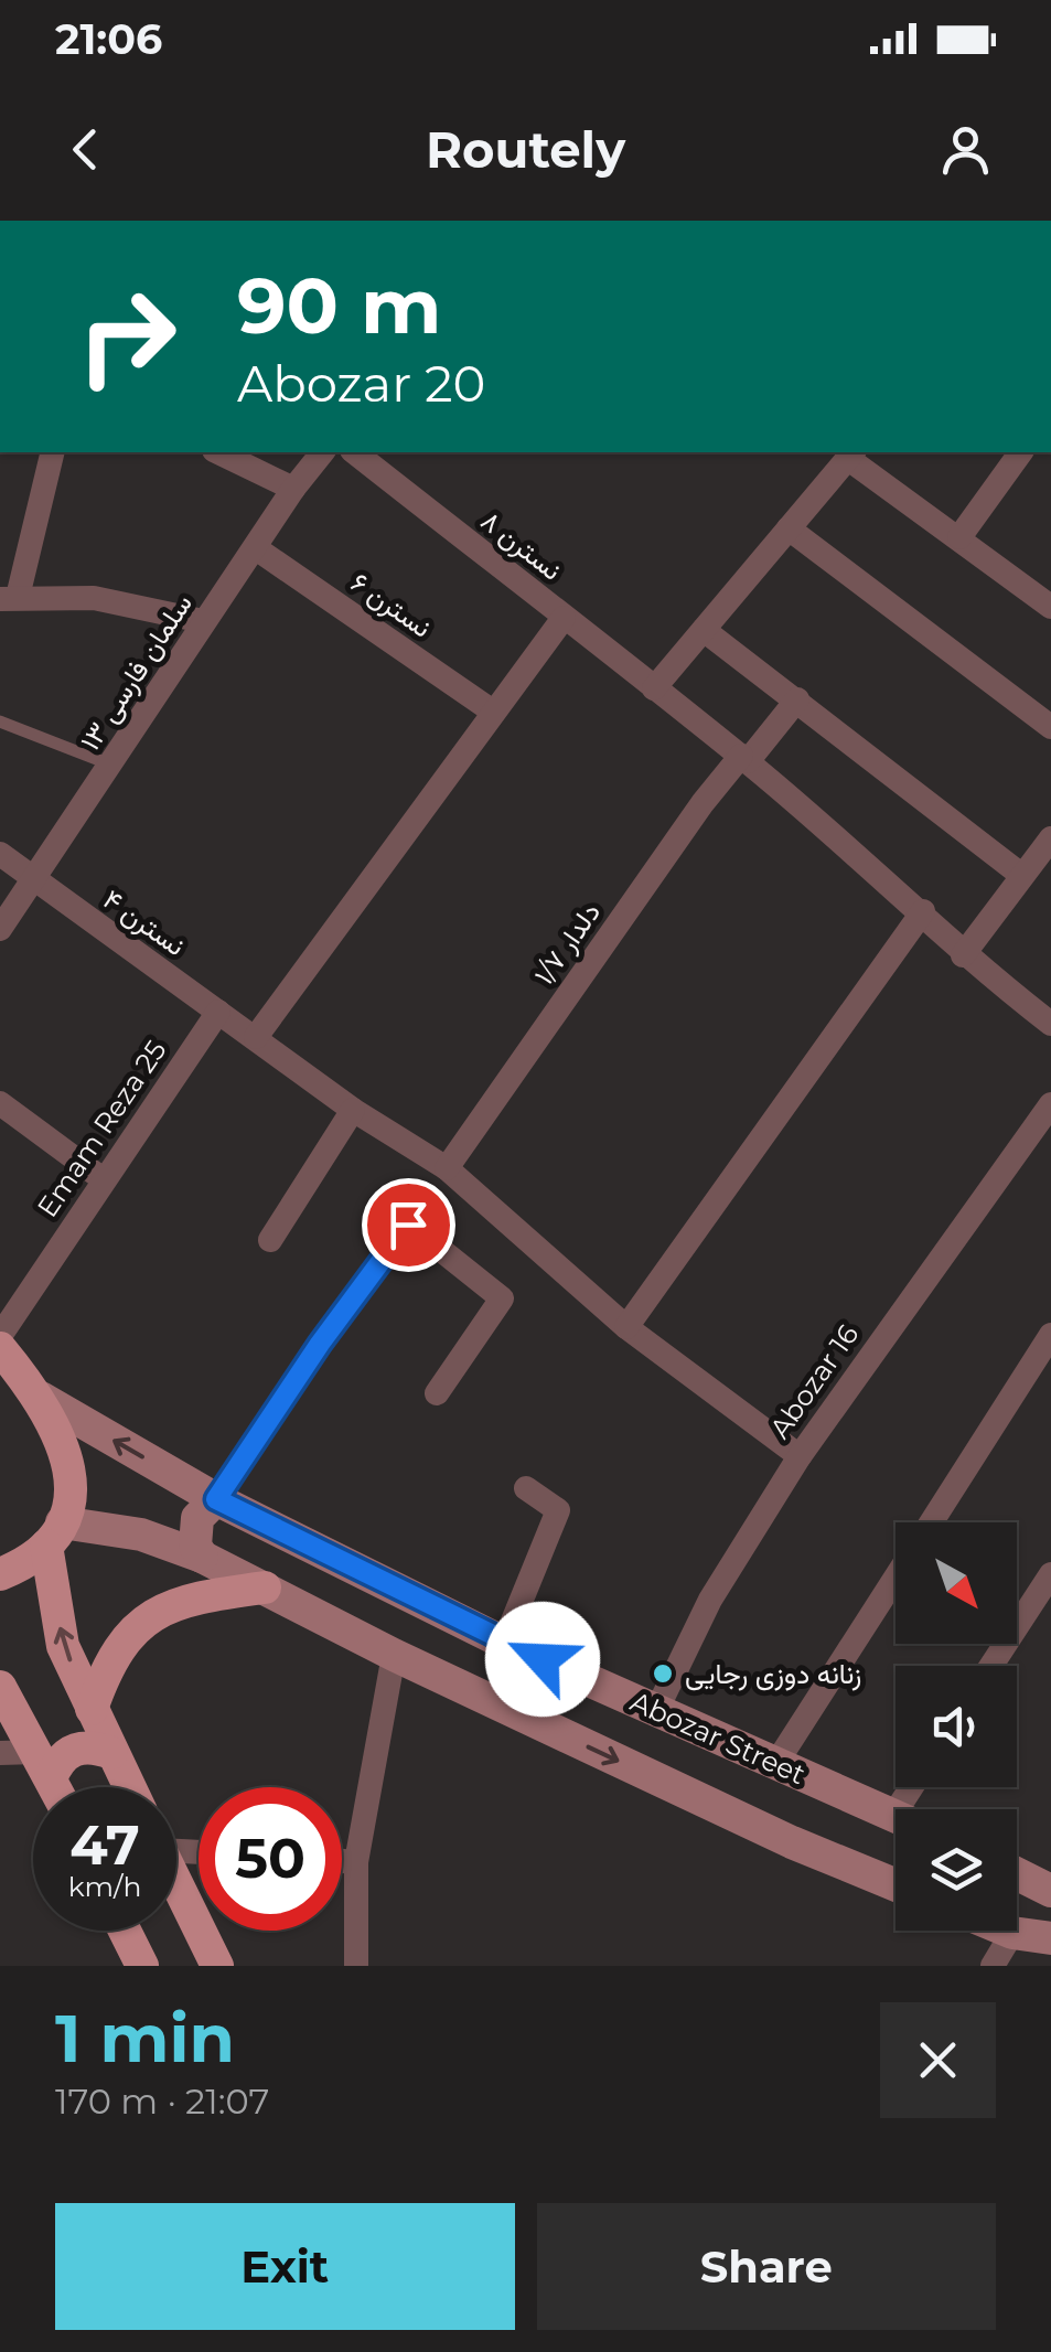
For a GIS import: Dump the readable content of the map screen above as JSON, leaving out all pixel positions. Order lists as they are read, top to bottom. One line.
{"streets":{"main road":["Abozar Street"],"street":["نسترن ۸","نسترن ۶","۱۳ سلمان فارسی","نسترن ۴","دلدار ۱/۷","Emam Reza 25","Abozar 16"]},"crossings":[["نسترن ۸","دلدار ۱/۷"],["نسترن ۶","۱۳ سلمان فارسی"],["۱۳ سلمان فارسی","نسترن ۴"],["نسترن ۴","دلدار ۱/۷"],["نسترن ۴","Emam Reza 25"],["نسترن ۴","Abozar 16"],["Abozar 16","Abozar Street"]],"places":["زنانه دوزی رجایی"],"north":"bottom right","page":{"status":"21:06","header":"Routely","turn":["90 m","Abozar 20"],"speed":"47 km/h","limit":"50","heading":["1 min","170 m · 21:07"],"buttons":["Exit","Share"]}}
